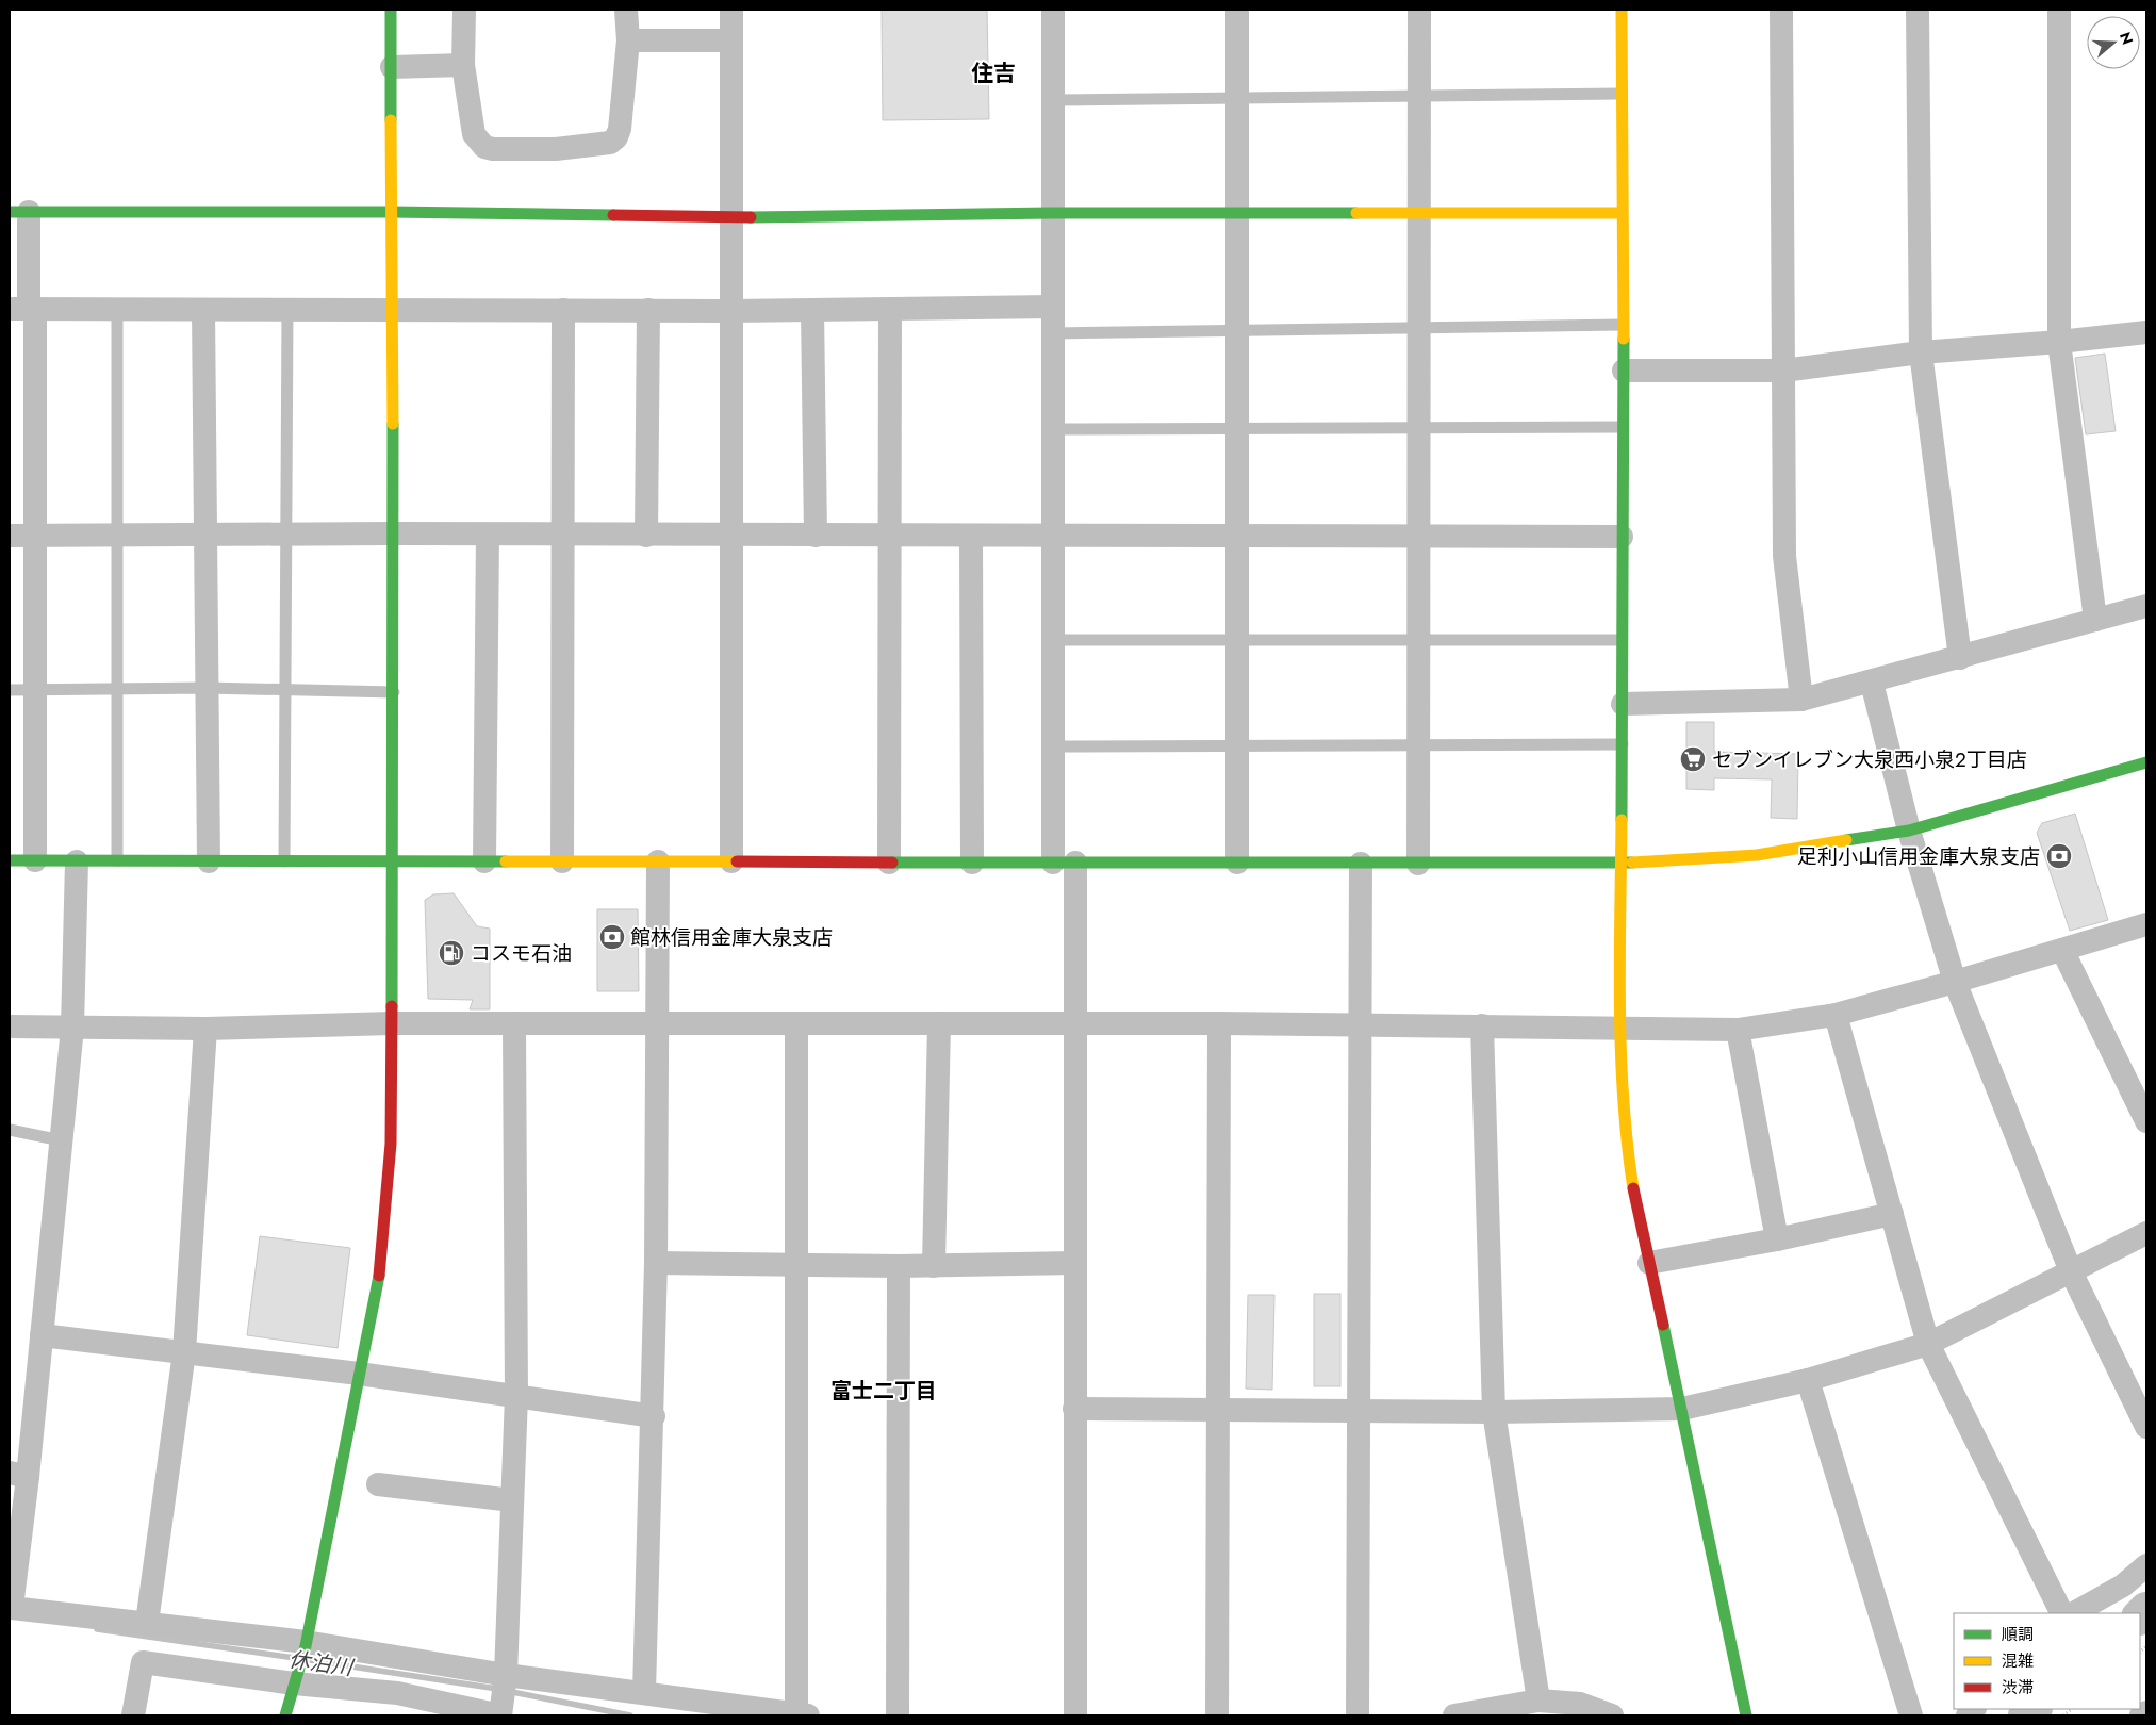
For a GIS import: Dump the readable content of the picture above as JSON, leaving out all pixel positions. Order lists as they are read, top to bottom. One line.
{"districts":["住吉","富士二丁目"],"water":["休泊川"],"places":{"supermarket":["セブンイレブン大泉西小泉2丁目店"],"bank":["足利小山信用金庫大泉支店","館林信用金庫大泉支店"],"fuel station":["コスモ石油"]},"legend":["順調","混雑","渋滞"],"north":"right"}
